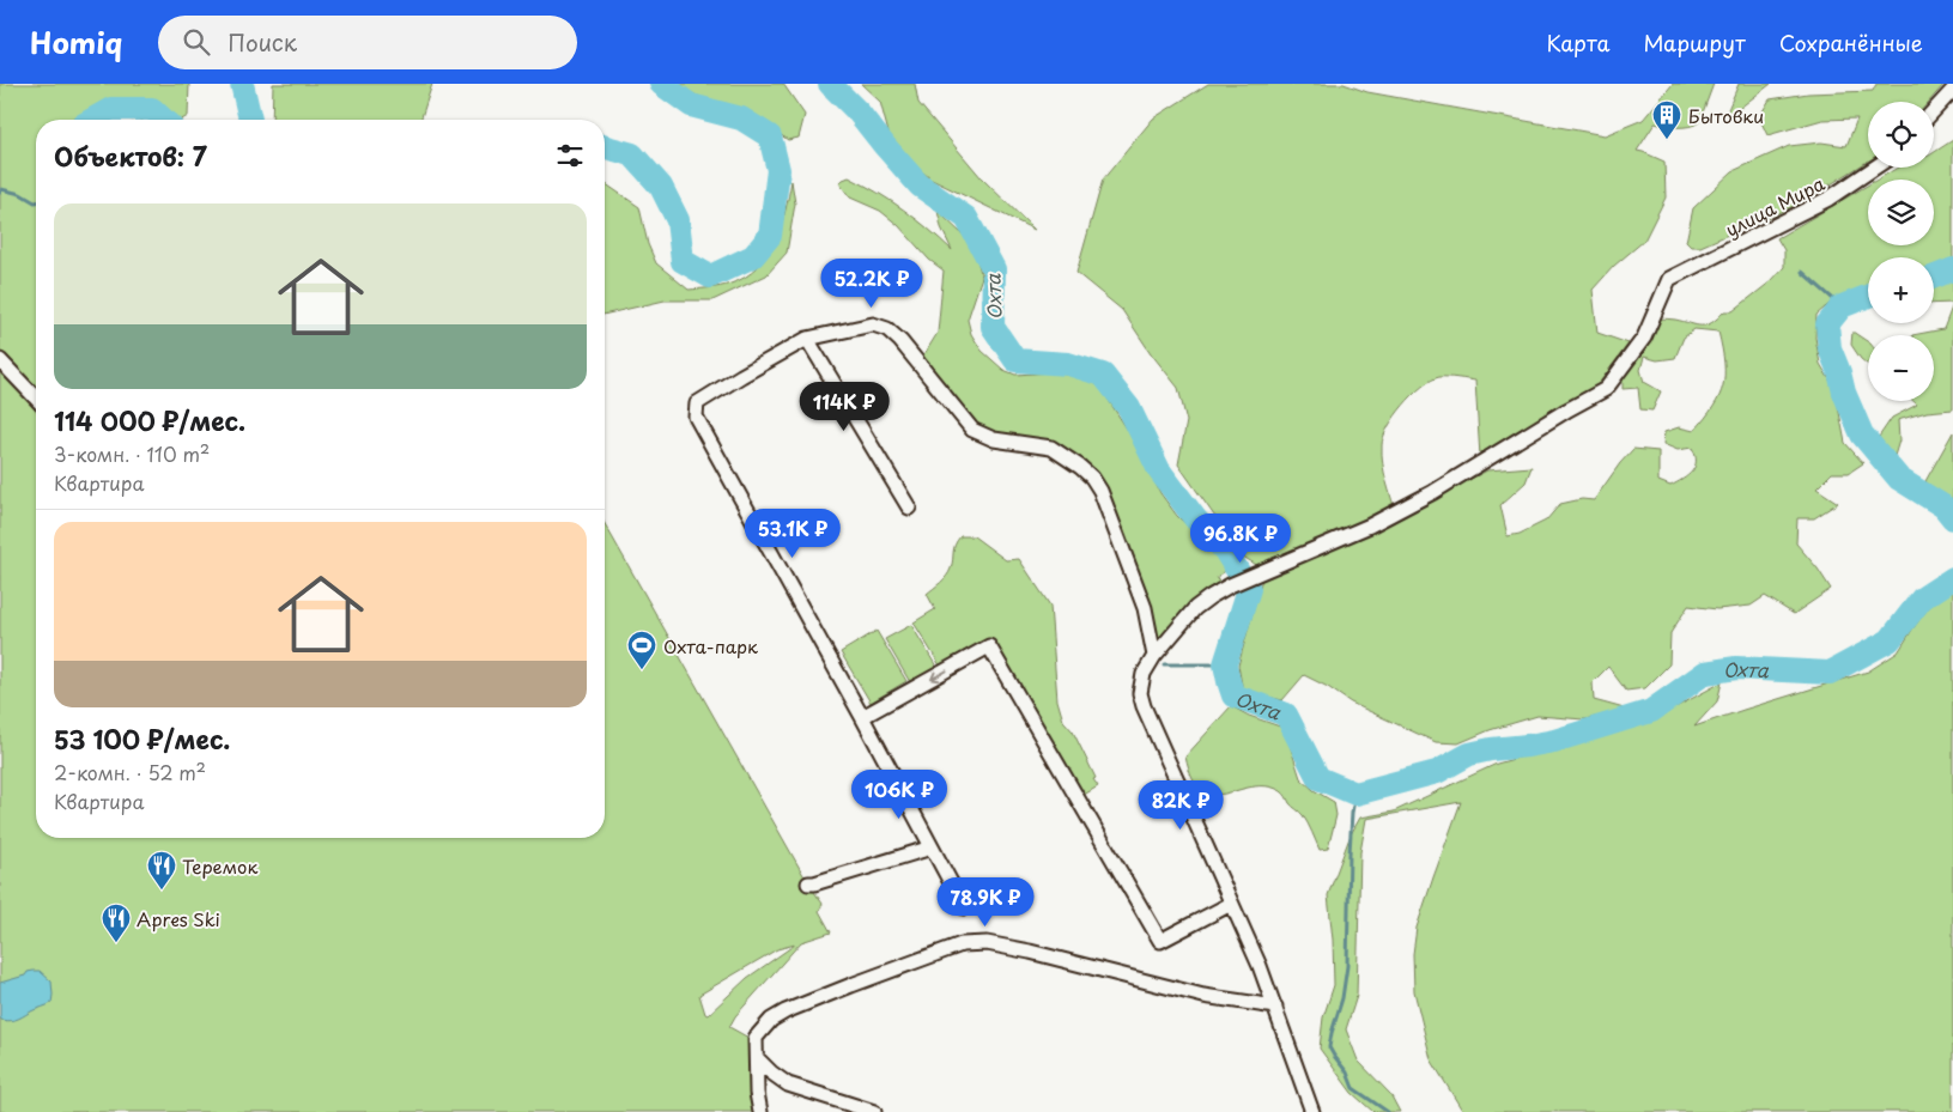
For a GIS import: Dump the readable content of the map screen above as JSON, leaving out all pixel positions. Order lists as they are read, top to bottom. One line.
{"streets":{"street":["улица Мира"]},"water":["Охта"],"places":{"building":["Бытовки"],"sports":["Охта-парк"],"restaurant":["Теремок","Apres Ski"]},"page":{"header":"Homiq","search":"Поиск","nav":["Карта","Маршрут","Сохранённые"],"map_buttons":["+","−"],"heading":"Объектов: 7","list":[{"name":"114 000 ₽/мес.","note":"3-комн. · 110 m² · Квартира"},{"name":"53 100 ₽/мес.","note":"2-комн. · 52 m² · Квартира"}],"price":["52.2K ₽","114K ₽","53.1K ₽","96.8K ₽","106K ₽","82K ₽","78.9K ₽"]}}
